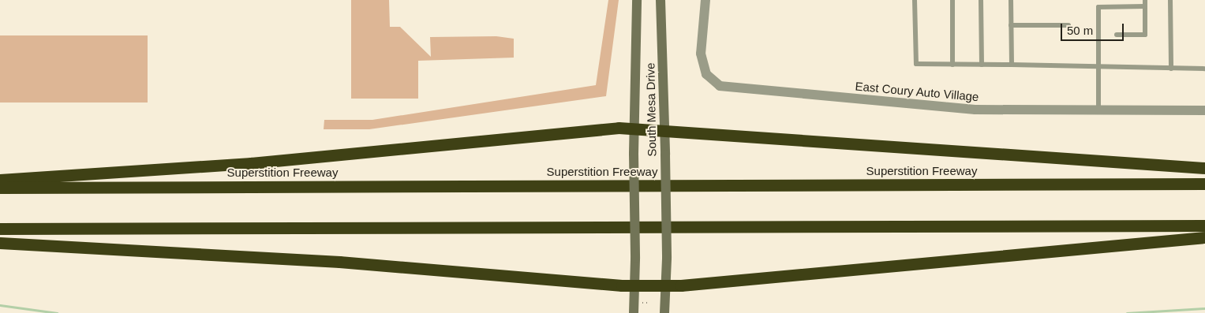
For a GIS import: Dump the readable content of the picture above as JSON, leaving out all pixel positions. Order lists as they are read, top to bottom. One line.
{"streets":{"highway":["Superstition Freeway"],"main road":["South Mesa Drive"],"street":["East Coury Auto Village"]},"scale_bar":"50 m"}
